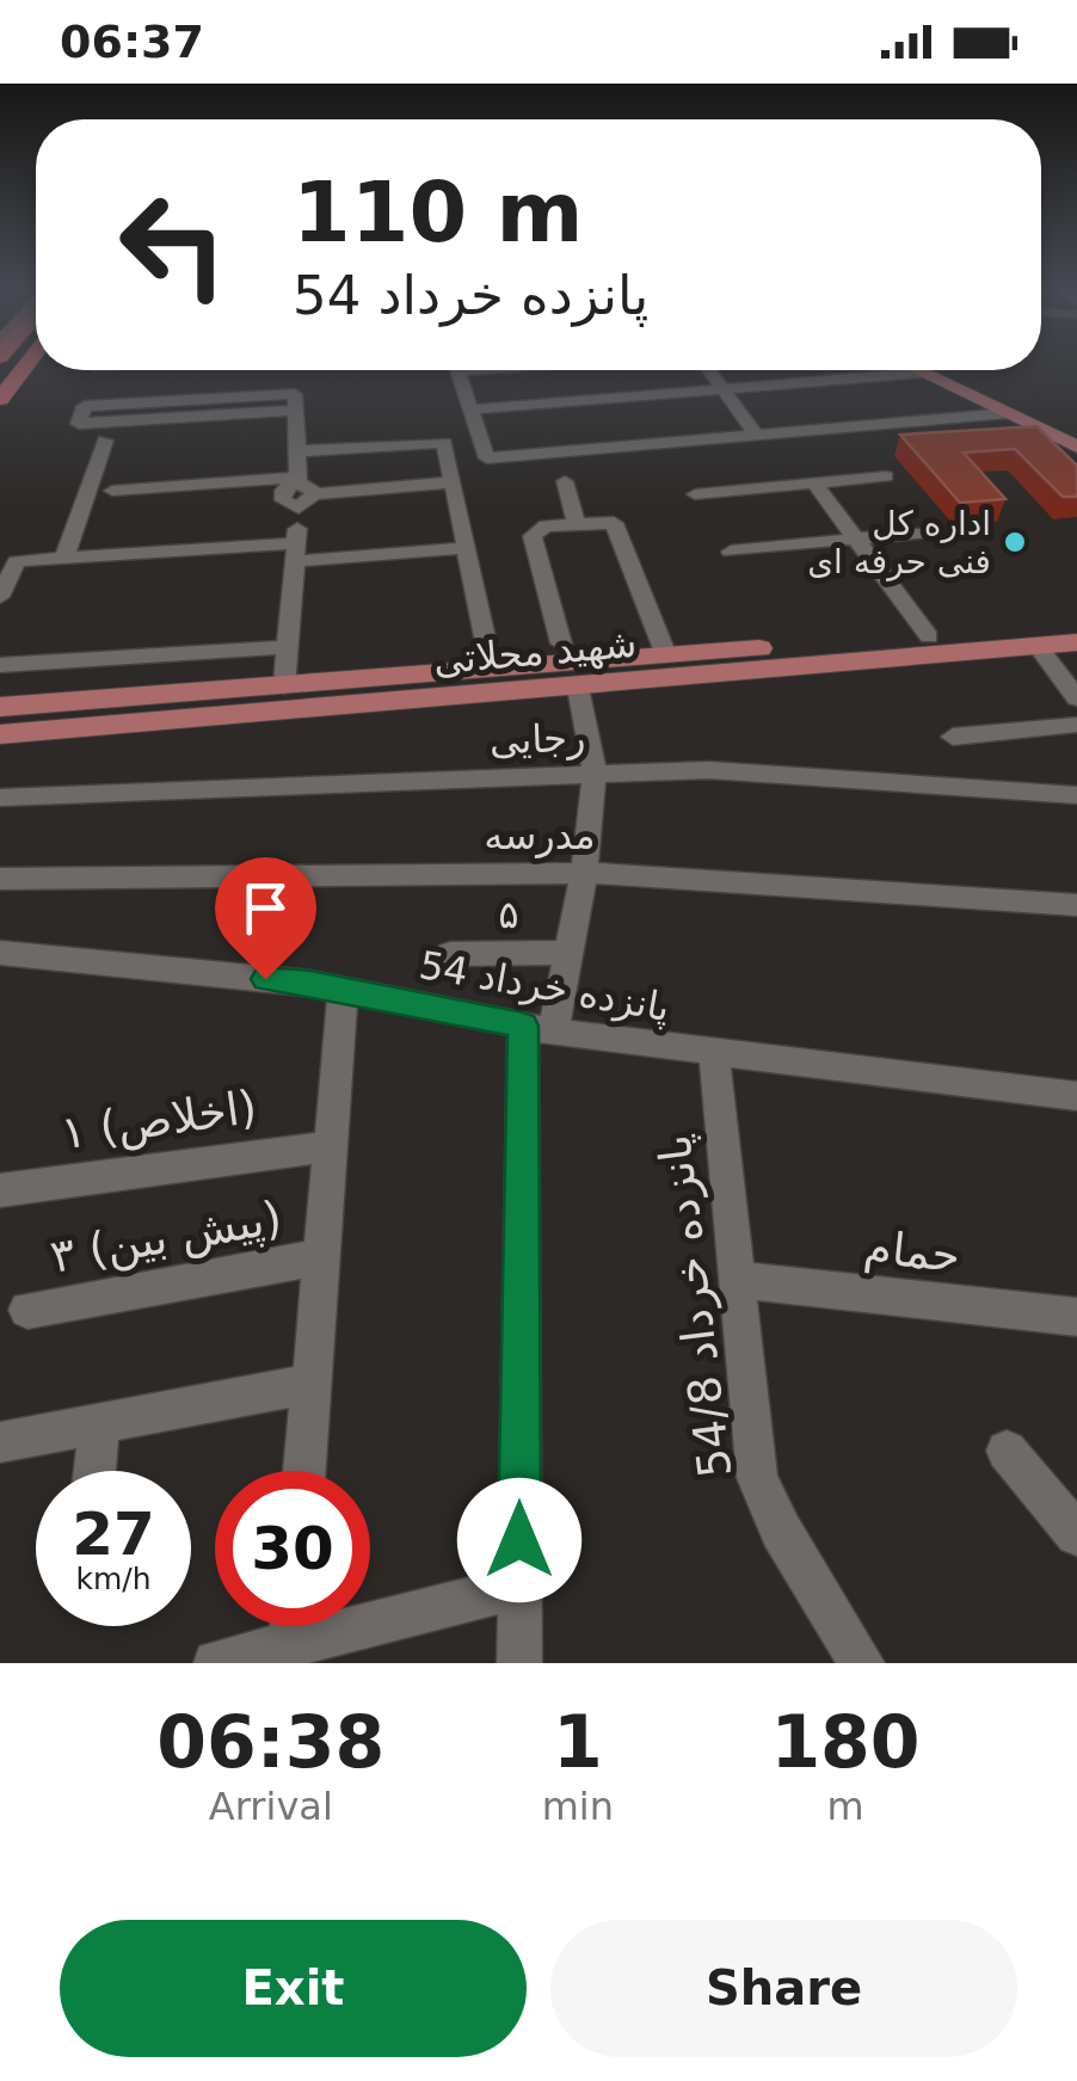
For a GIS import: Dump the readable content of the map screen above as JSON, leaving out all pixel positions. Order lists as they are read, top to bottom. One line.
{"streets":{"main road":["شهید محلاتی"],"street":["رجایی","مدرسه","۵","پانزده خرداد 54","۱ (اخلاص)","۳ (پیش بین)","حمام","پانزده خرداد 54/8"]},"crossings":[["پانزده خرداد 54","پانزده خرداد 54/8"],["حمام","پانزده خرداد 54/8"]],"places":["اداره کل فنی حرفه ای"],"page":{"status":"06:37","turn":["110 m","پانزده خرداد 54"],"speed":"27 km/h","limit":"30","eta":["06:38","Arrival","1","min","180","m"],"buttons":["Exit","Share"]}}
